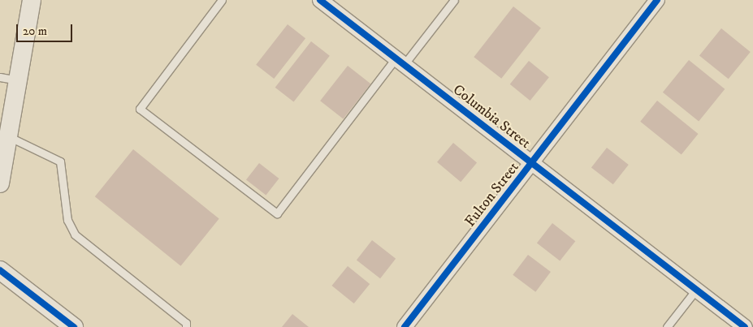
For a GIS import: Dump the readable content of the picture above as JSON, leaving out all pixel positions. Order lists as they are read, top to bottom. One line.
{"streets":{"street":["Columbia Street","Fulton Street"]},"crossings":[["Columbia Street","Fulton Street"]],"scale_bar":"20 m"}
